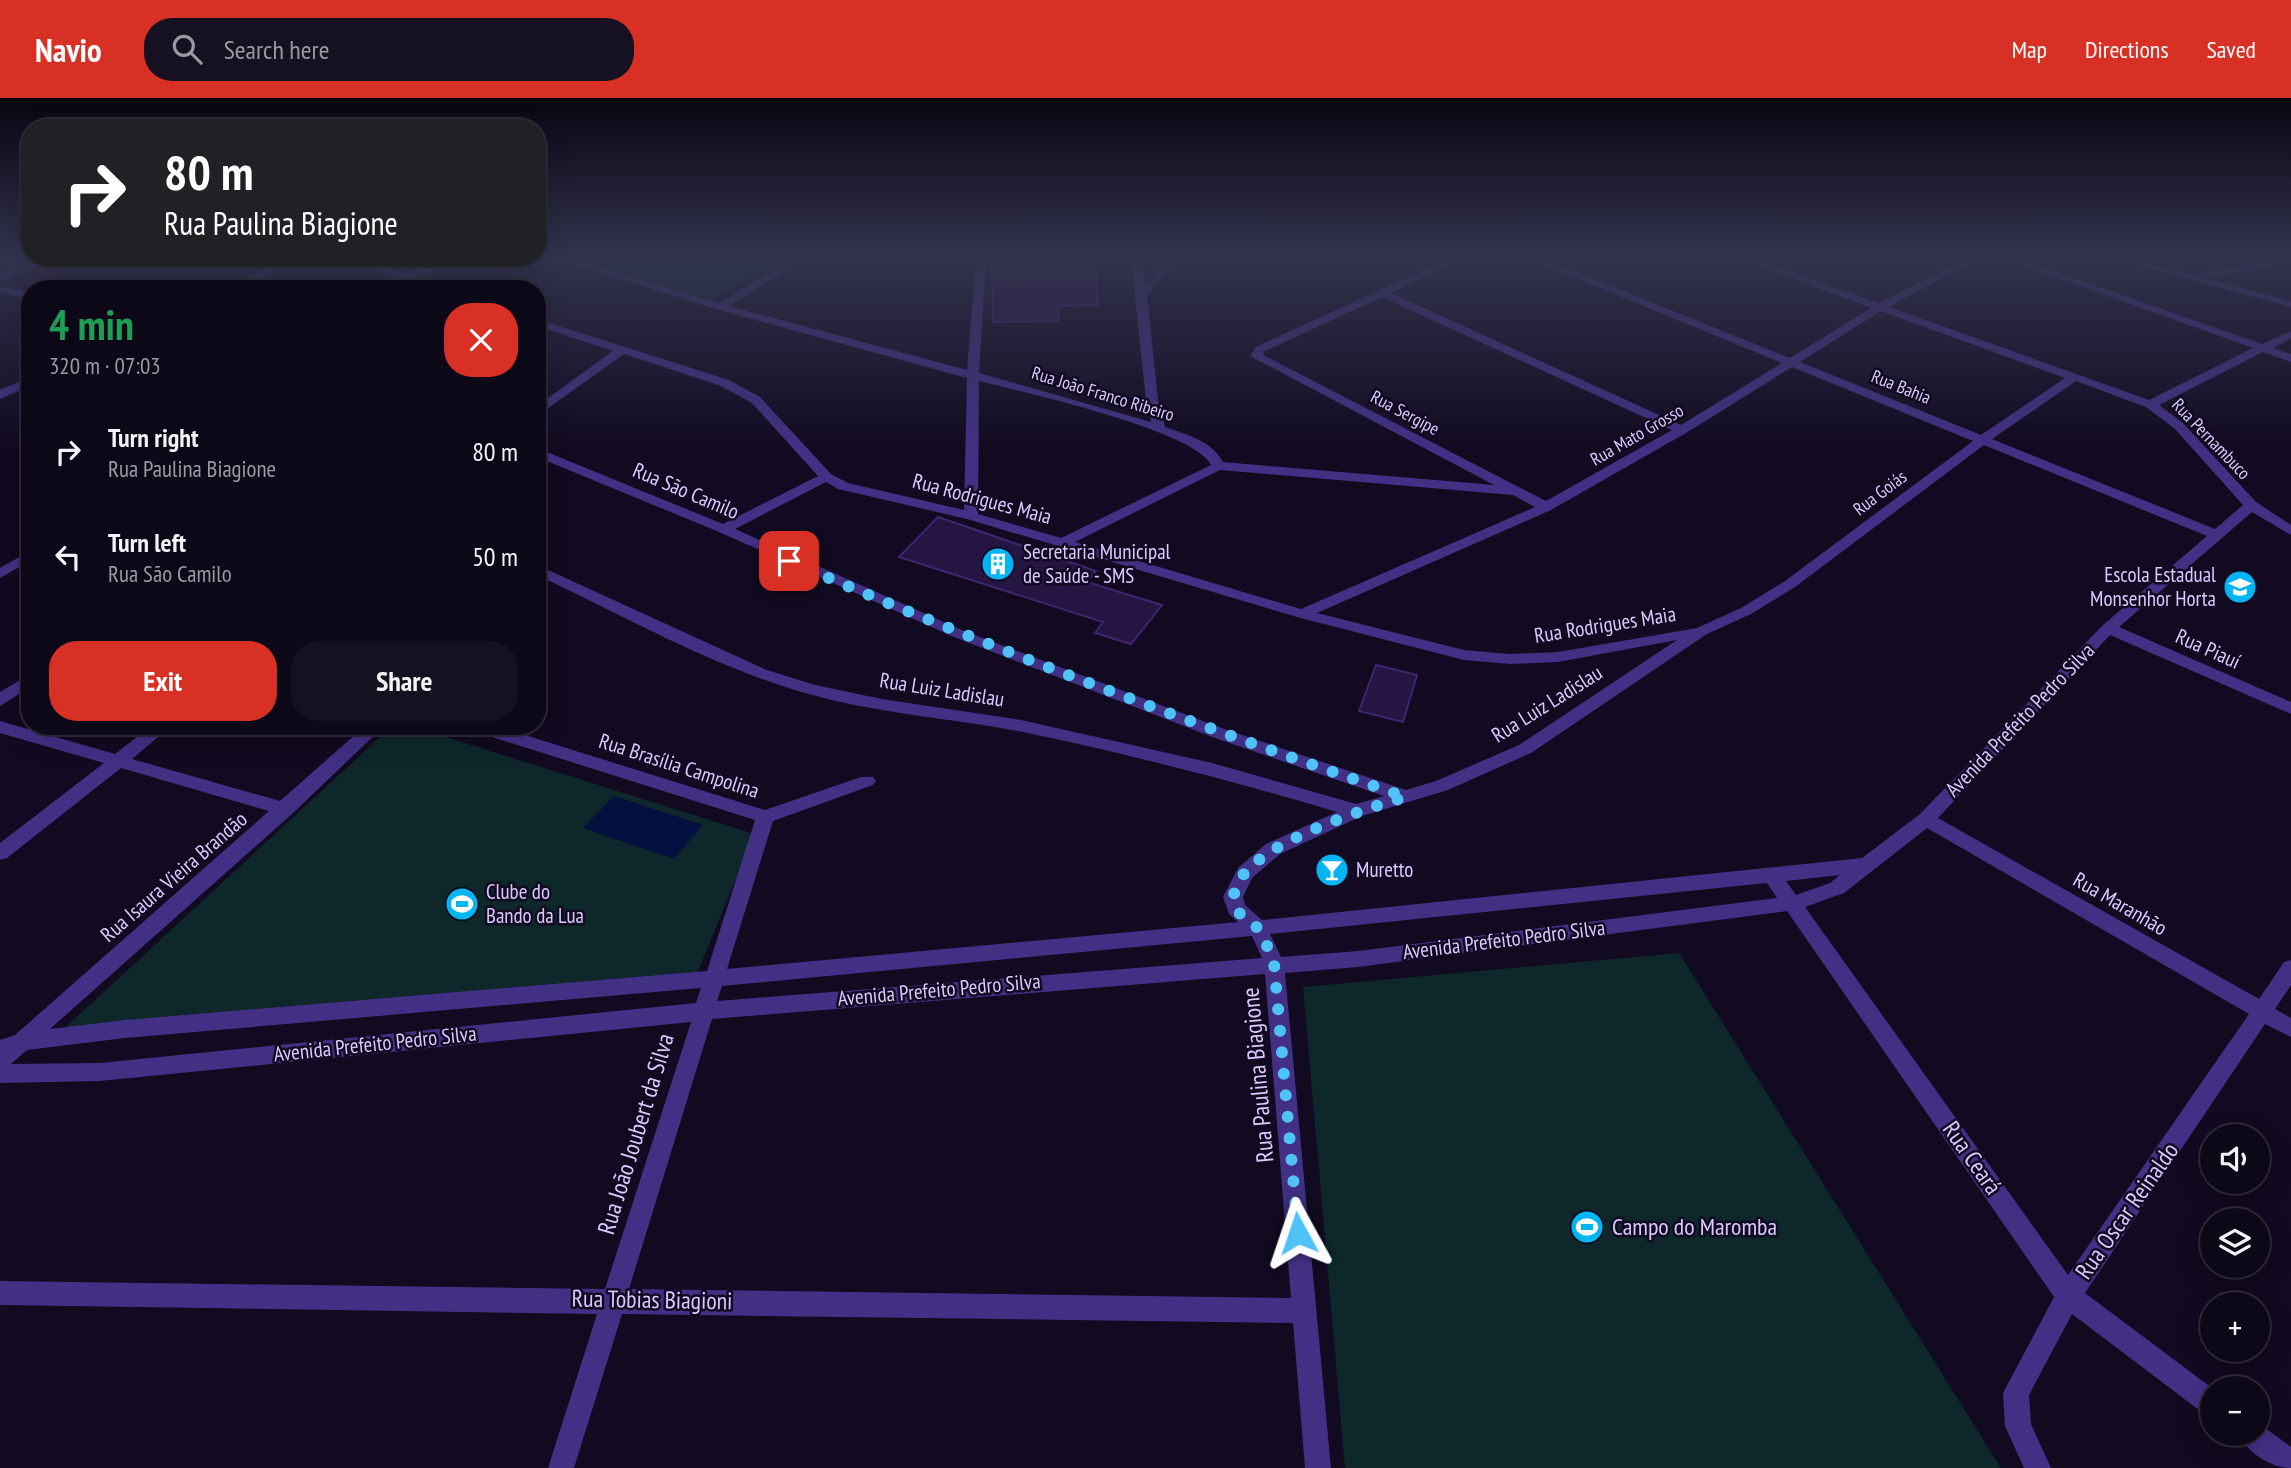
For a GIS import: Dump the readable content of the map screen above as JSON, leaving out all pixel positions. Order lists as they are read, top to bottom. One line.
{"streets":{"street":["Rua Bahia","Rua João Franco Ribeiro","Rua Sergipe","Rua Mato Grosso","Rua Pernambuco","Rua São Camilo","Rua Goiás","Rua Rodrigues Maia","Rua Piauí","Rua Luiz Ladislau","Avenida Prefeito Pedro Silva","Rua Brasília Campolina","Rua Isaura Vieira Brandão","Rua Maranhão","Rua Paulina Biagione","Rua João Joubert da Silva","Rua Ceará","Rua Oscar Reinaldo","Rua Tobias Biagioni"]},"crossings":[["Rua Bahia","Rua Mato Grosso"],["Rua Bahia","Rua Goiás"],["Rua Bahia","Avenida Prefeito Pedro Silva"],["Rua Sergipe","Rua Mato Grosso"],["Rua Mato Grosso","Rua Rodrigues Maia"],["Rua Pernambuco","Rua Goiás"],["Rua Pernambuco","Avenida Prefeito Pedro Silva"],["Rua São Camilo","Rua Luiz Ladislau"],["Rua São Camilo","Rua Paulina Biagione"],["Rua Goiás","Rua Rodrigues Maia"],["Rua Goiás","Rua Luiz Ladislau"],["Rua Rodrigues Maia","Rua Luiz Ladislau"],["Rua Piauí","Avenida Prefeito Pedro Silva"],["Rua Luiz Ladislau","Rua Paulina Biagione"],["Avenida Prefeito Pedro Silva","Rua Isaura Vieira Brandão"],["Avenida Prefeito Pedro Silva","Rua Maranhão"],["Avenida Prefeito Pedro Silva","Rua Paulina Biagione"],["Avenida Prefeito Pedro Silva","Rua João Joubert da Silva"],["Avenida Prefeito Pedro Silva","Rua Ceará"],["Rua Brasília Campolina","Rua João Joubert da Silva"],["Rua Maranhão","Rua Oscar Reinaldo"],["Rua Paulina Biagione","Rua Tobias Biagioni"],["Rua João Joubert da Silva","Rua Tobias Biagioni"],["Rua Ceará","Rua Oscar Reinaldo"]],"places":{"building":["Secretaria Municipal de Saúde - SMS"],"school or university":["Escola Estadual Monsenhor Horta"],"bar":["Muretto"],"sports":["Clube do Bando da Lua","Campo do Maromba"]},"page":{"header":"Navio","search":"Search here","nav":["Map","Directions","Saved"],"turn":["80 m","Rua Paulina Biagione"],"heading":["4 min","320 m · 07:03"],"list":[{"name":"Turn right","note":"Rua Paulina Biagione","value":"80 m"},{"name":"Turn left","note":"Rua São Camilo","value":"50 m"}],"buttons":["Exit","Share"],"map_buttons":["+","−"]}}
